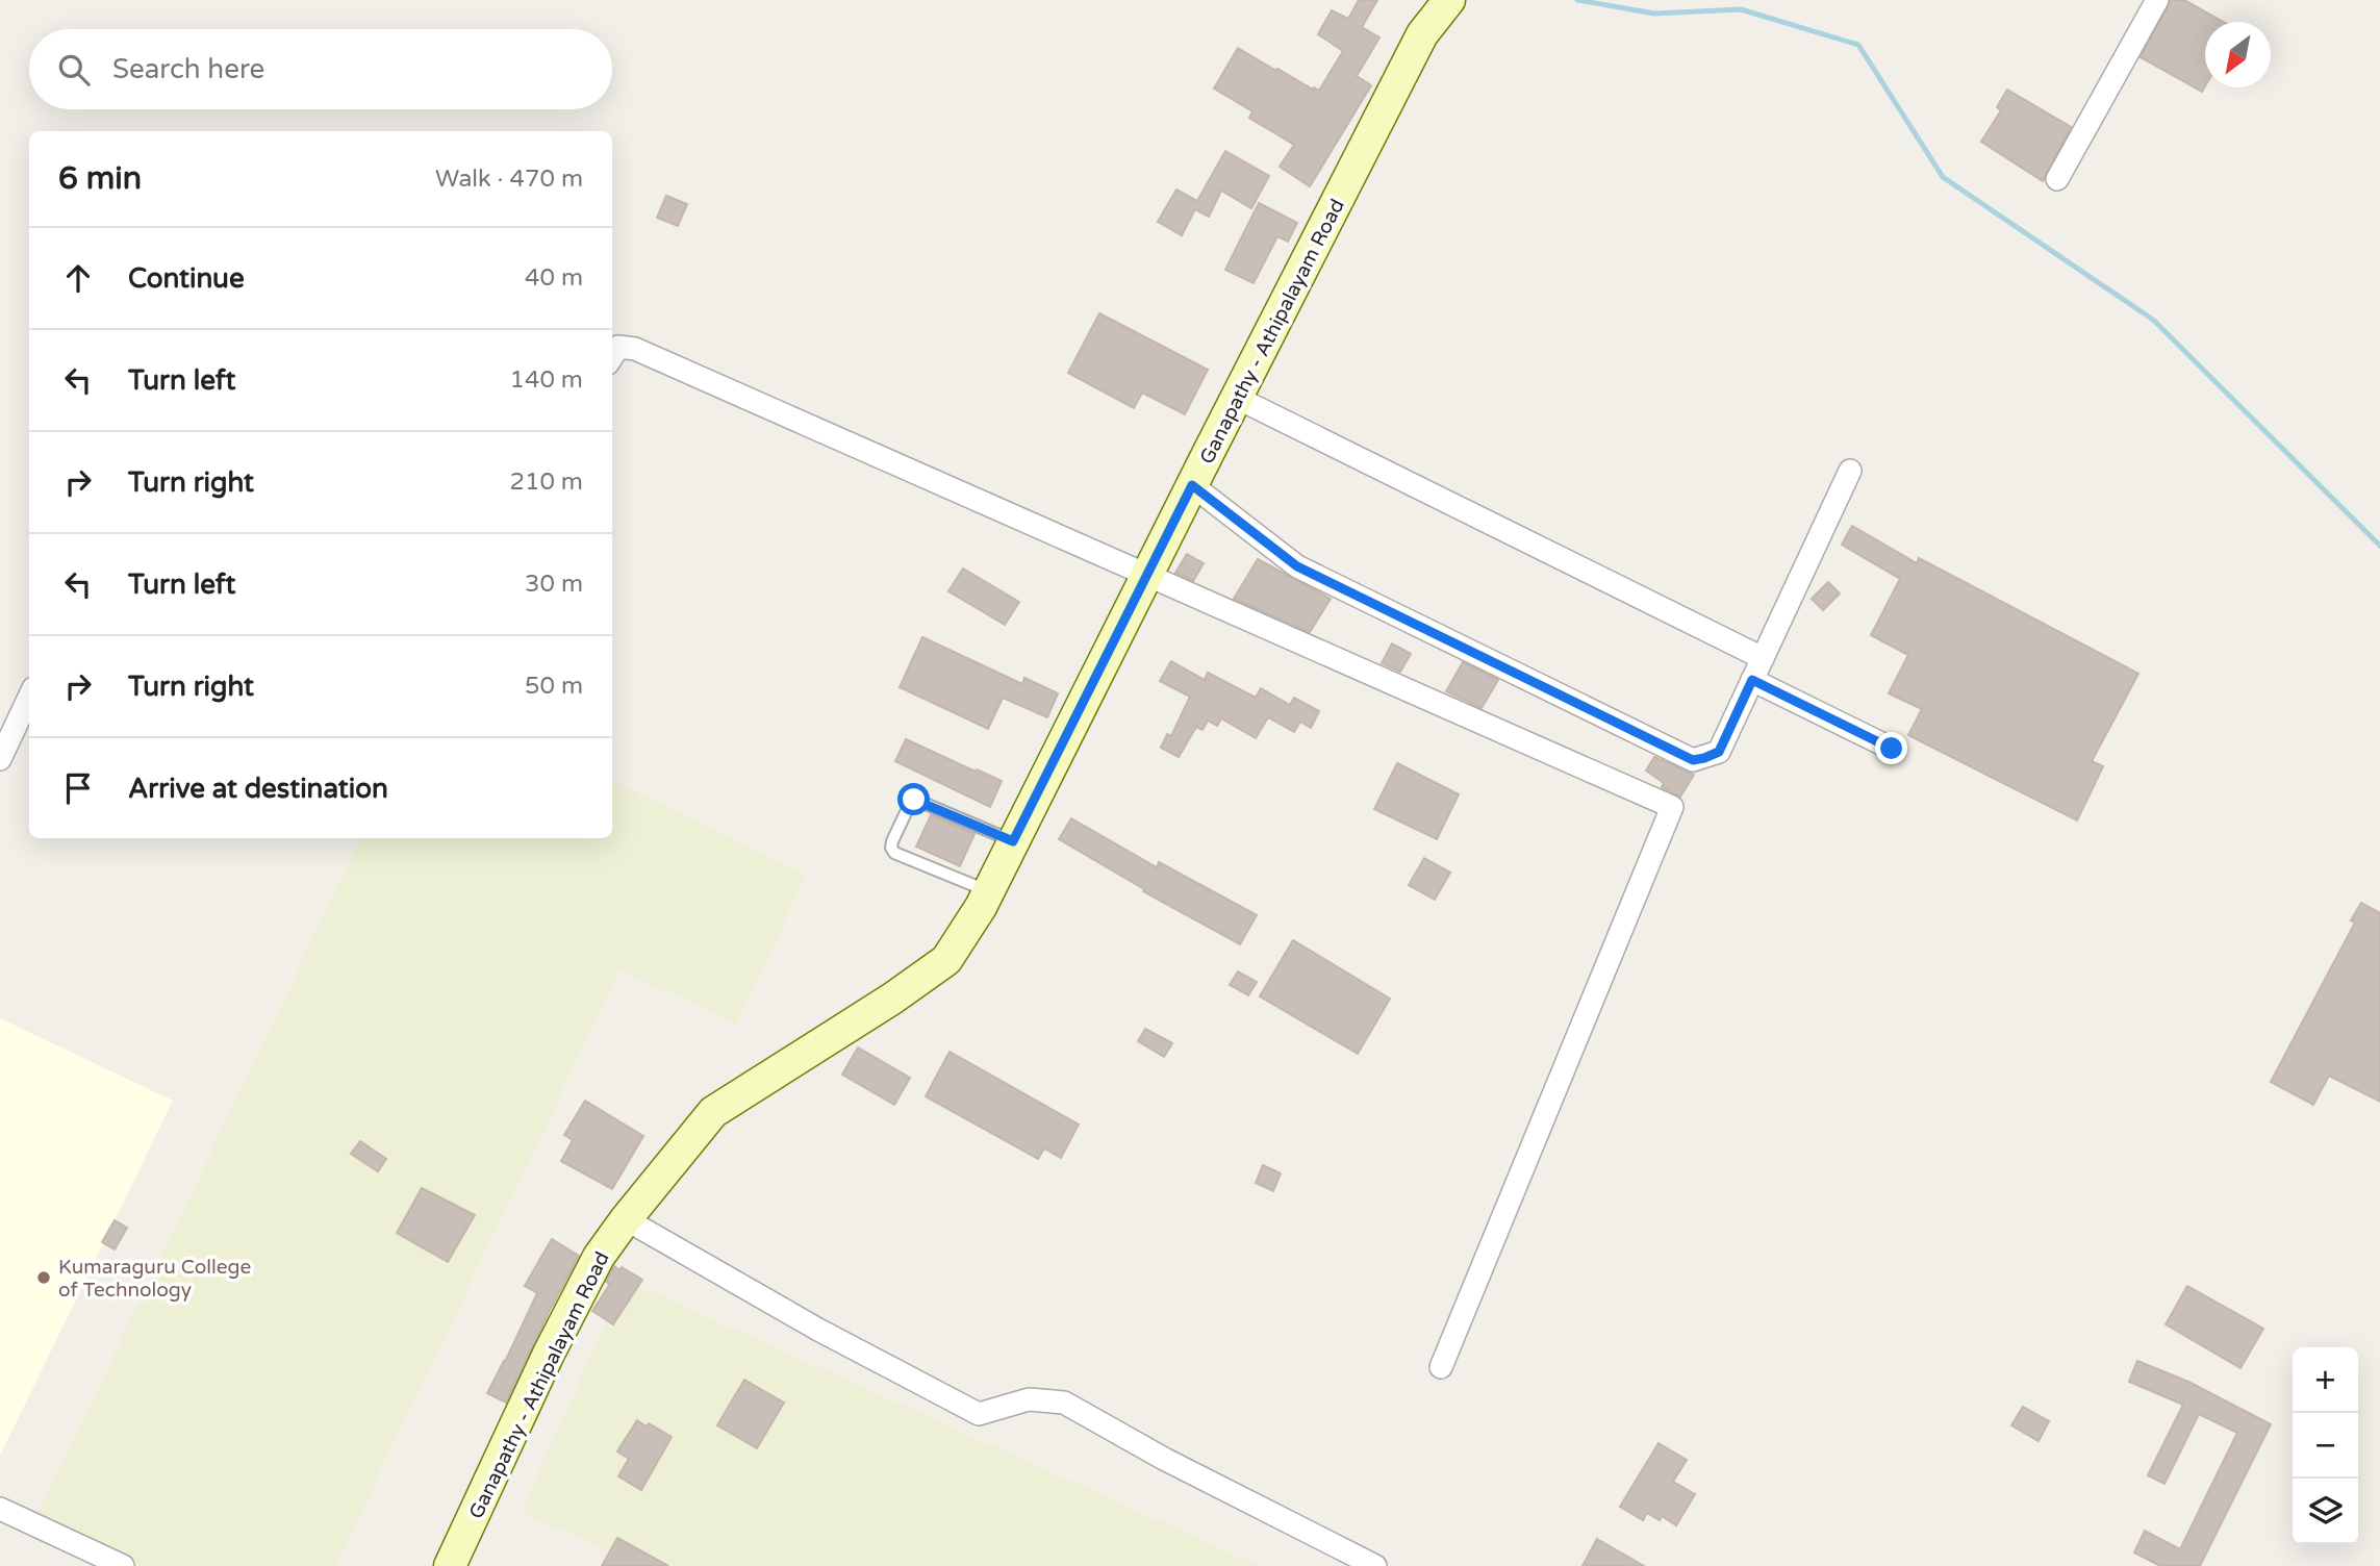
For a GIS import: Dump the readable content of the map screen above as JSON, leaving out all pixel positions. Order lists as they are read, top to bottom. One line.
{"streets":{"main road":["Ganapathy - Athipalayam Road"]},"places":["Kumaraguru College of Technology"],"north":"bottom left","page":{"search":"Search here","heading":["6 min","Walk · 470 m"],"list":[["Continue","40 m"],["Turn left","140 m"],["Turn right","210 m"],["Turn left","30 m"],["Turn right","50 m"],"Arrive at destination"],"map_buttons":["+","−"]}}
